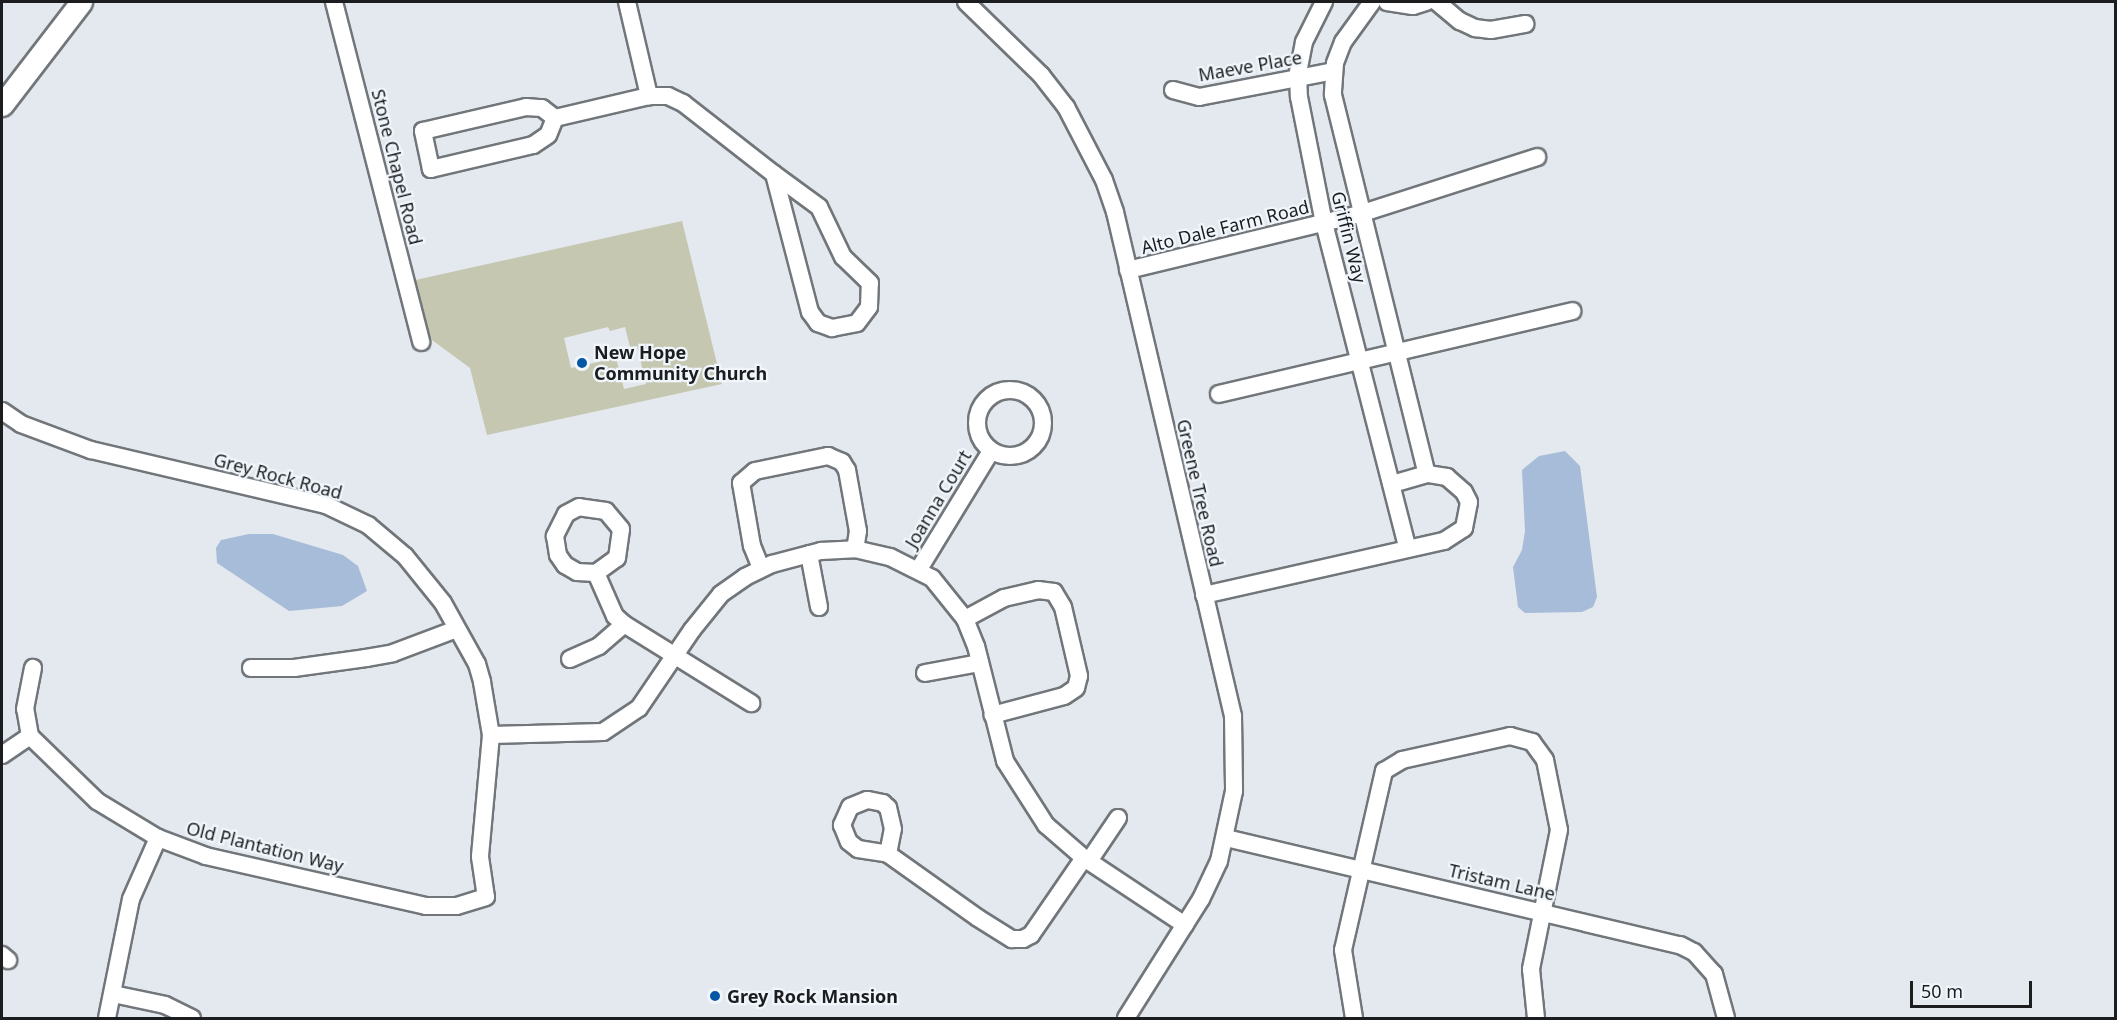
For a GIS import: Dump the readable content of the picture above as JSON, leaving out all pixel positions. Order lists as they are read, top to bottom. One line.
{"streets":{"street":["Maeve Place","Stone Chapel Road","Alto Dale Farm Road","Griffin Way","Grey Rock Road","Greene Tree Road","Joanna Court","Old Plantation Way","Tristam Lane"]},"crossings":[["Maeve Place","Griffin Way"],["Alto Dale Farm Road","Griffin Way"],["Alto Dale Farm Road","Greene Tree Road"],["Grey Rock Road","Old Plantation Way"],["Greene Tree Road","Tristam Lane"]],"places":["New Hope Community Church","Grey Rock Mansion"],"scale_bar":"50 m"}
